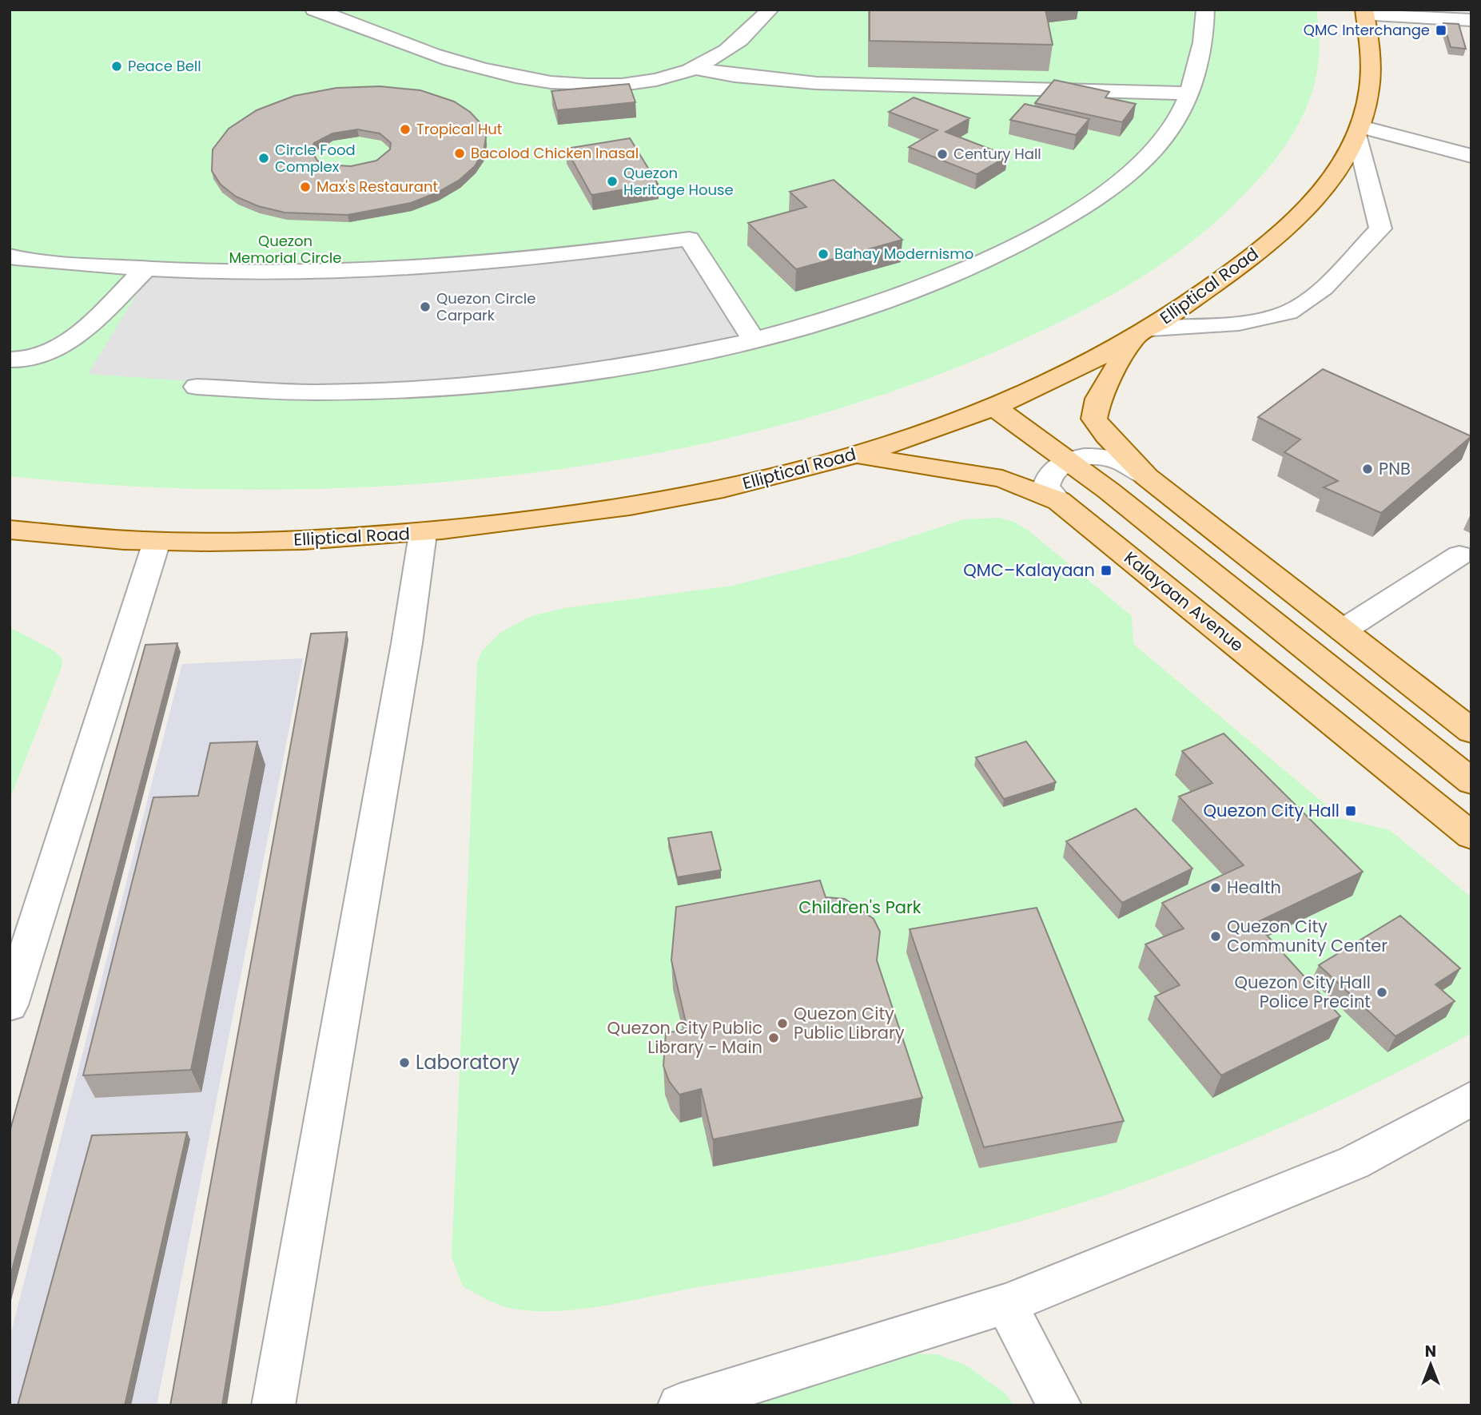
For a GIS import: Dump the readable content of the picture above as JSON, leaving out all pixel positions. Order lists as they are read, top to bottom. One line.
{"streets":{"main road":["Elliptical Road","Kalayaan Avenue"]},"crossings":[["Elliptical Road","Kalayaan Avenue"]],"parks":["Quezon Memorial Circle","Children's Park"],"places":{"transit":["QMC Interchange","QMC–Kalayaan","Quezon City Hall"],"other":["Peace Bell","Tropical Hut","Bacolod Chicken Inasal","Century Hall","Circle Food Complex","Quezon Heritage House","Max's Restaurant","Bahay Modernismo","Quezon Circle Carpark","PNB","Health","Quezon City Community Center","Quezon City Hall Police Precint","Quezon City Public Library","Quezon City Public Library - Main","Laboratory"]},"north":"top"}
